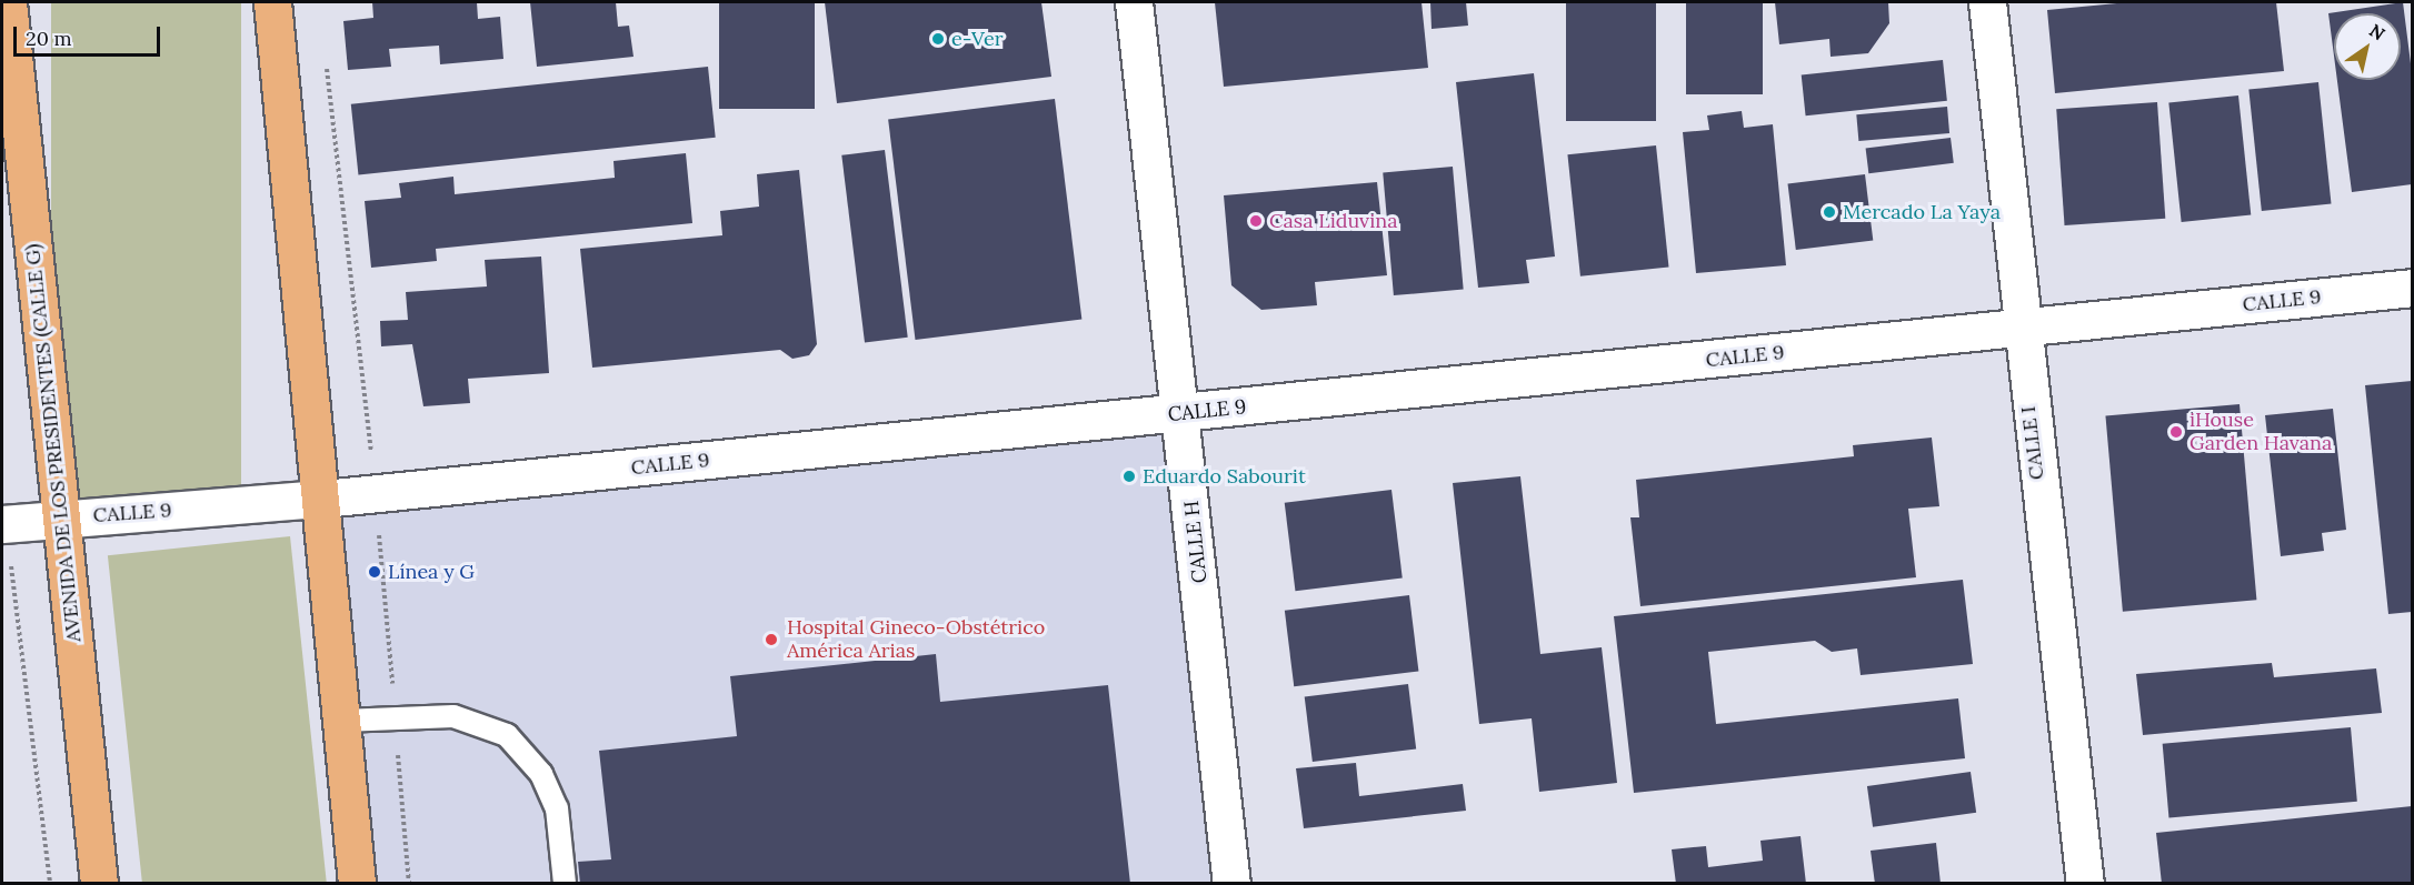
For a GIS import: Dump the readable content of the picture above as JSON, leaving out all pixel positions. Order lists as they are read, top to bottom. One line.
{"streets":{"main road":["AVENIDA DE LOS PRESIDENTES (CALLE G)"],"street":["CALLE 9","CALLE I","CALLE H"]},"crossings":[["CALLE 9","AVENIDA DE LOS PRESIDENTES (CALLE G)"],["CALLE 9","CALLE I"],["CALLE 9","CALLE H"]],"places":["e-Ver","Mercado La Yaya","Casa Liduvina","iHouse Garden Havana","Eduardo Sabourit","Línea y G","Hospital Gineco-Obstétrico América Arias"],"scale_bar":"20 m","north":"top right"}
